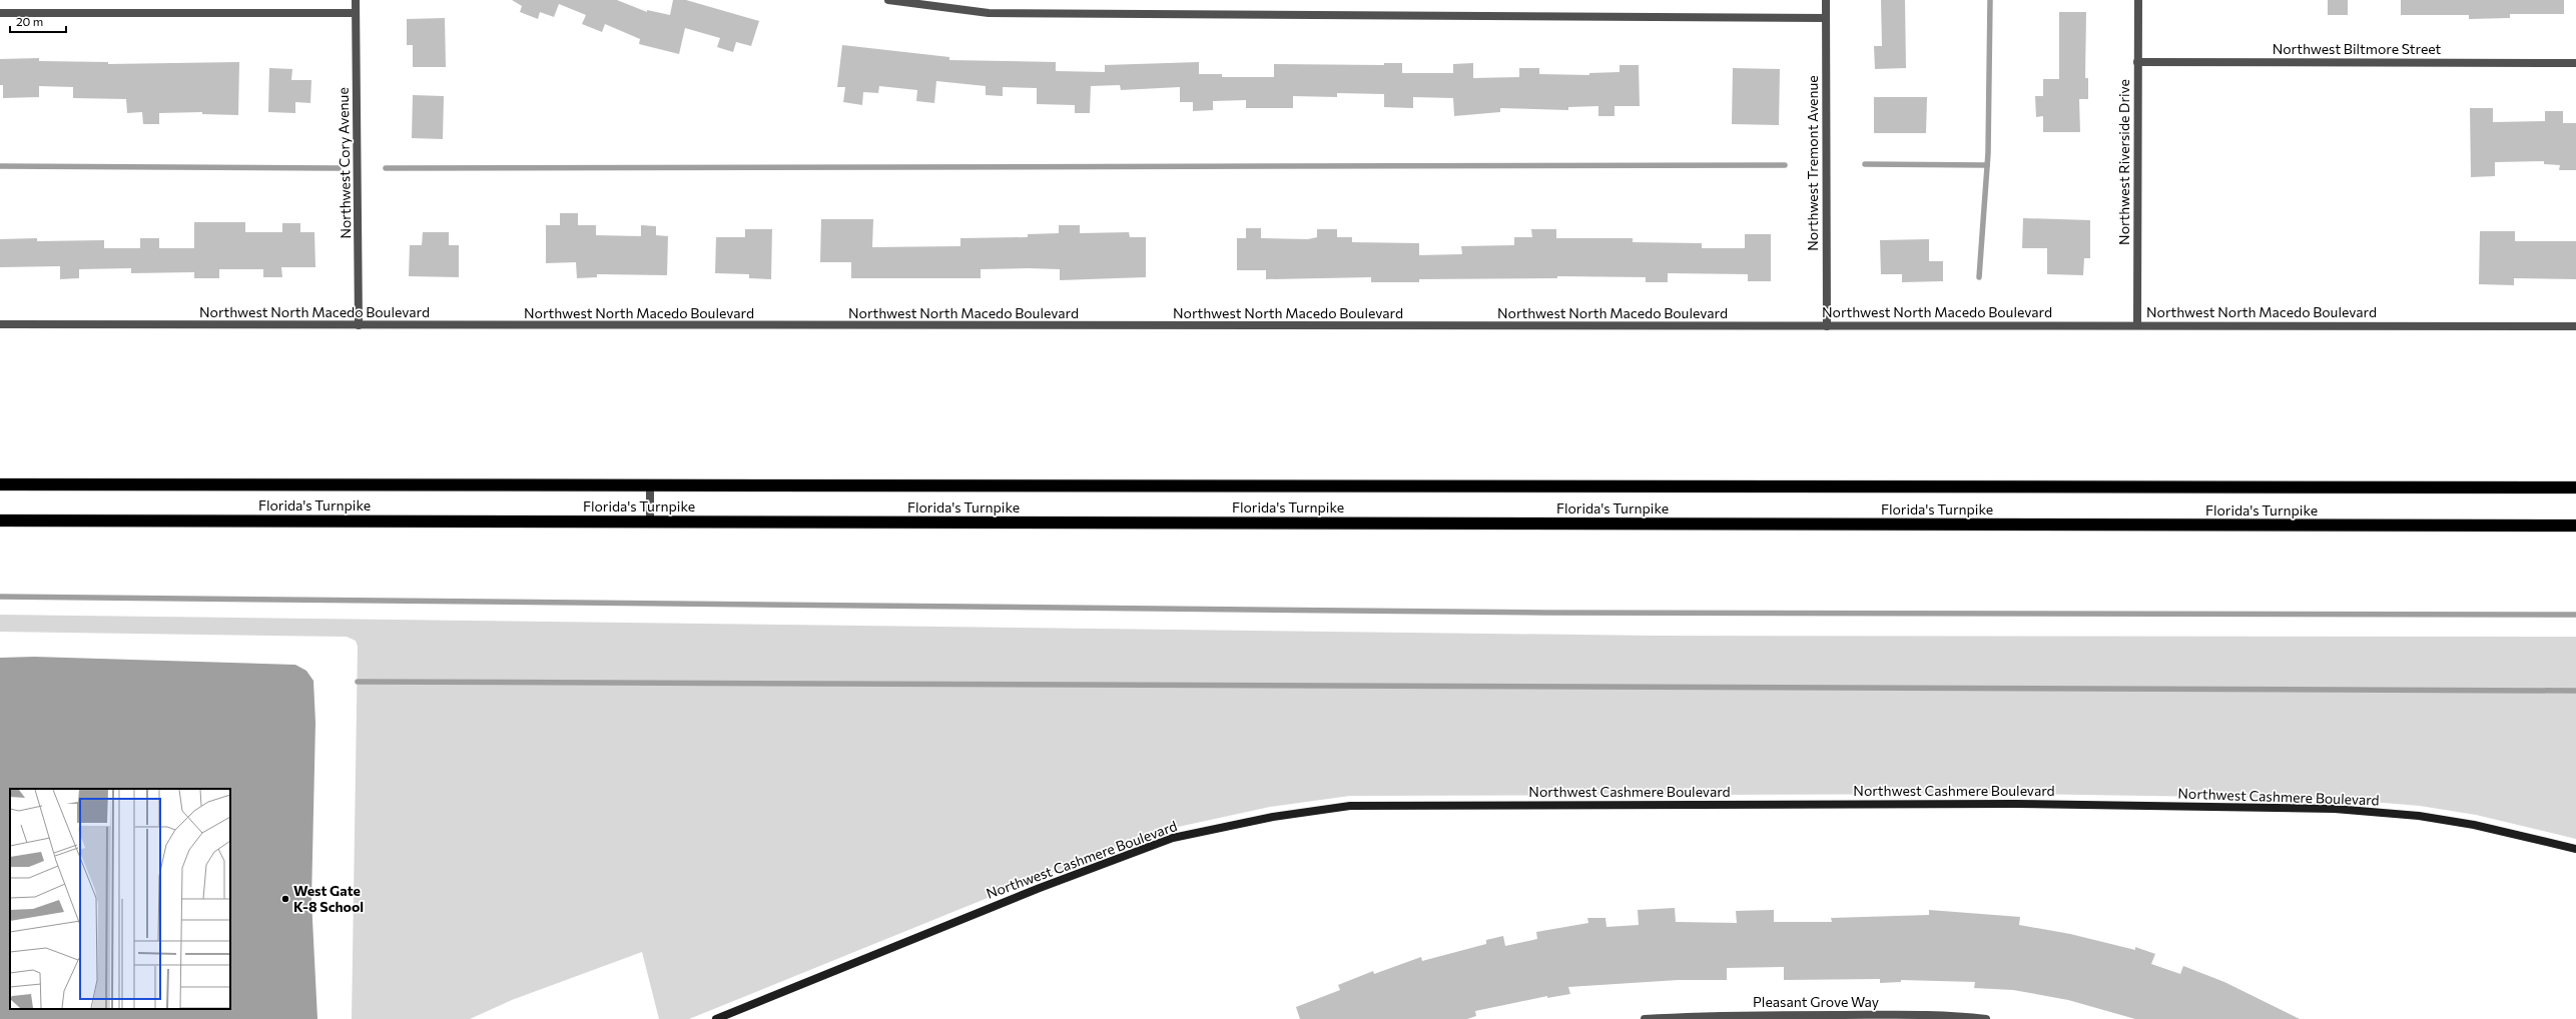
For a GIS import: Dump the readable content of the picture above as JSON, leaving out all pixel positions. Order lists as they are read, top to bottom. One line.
{"streets":{"highway":["Florida's Turnpike"],"street":["Northwest Biltmore Street","Northwest Riverside Drive","Northwest Cory Avenue","Northwest Tremont Avenue","Northwest North Macedo Boulevard","Northwest Cashmere Boulevard","Pleasant Grove Way"]},"crossings":[["Northwest Biltmore Street","Northwest Riverside Drive"],["Northwest Riverside Drive","Northwest North Macedo Boulevard"],["Northwest Cory Avenue","Northwest North Macedo Boulevard"],["Northwest Tremont Avenue","Northwest North Macedo Boulevard"]],"places":["West Gate K-8 School"],"scale_bar":"20 m"}
